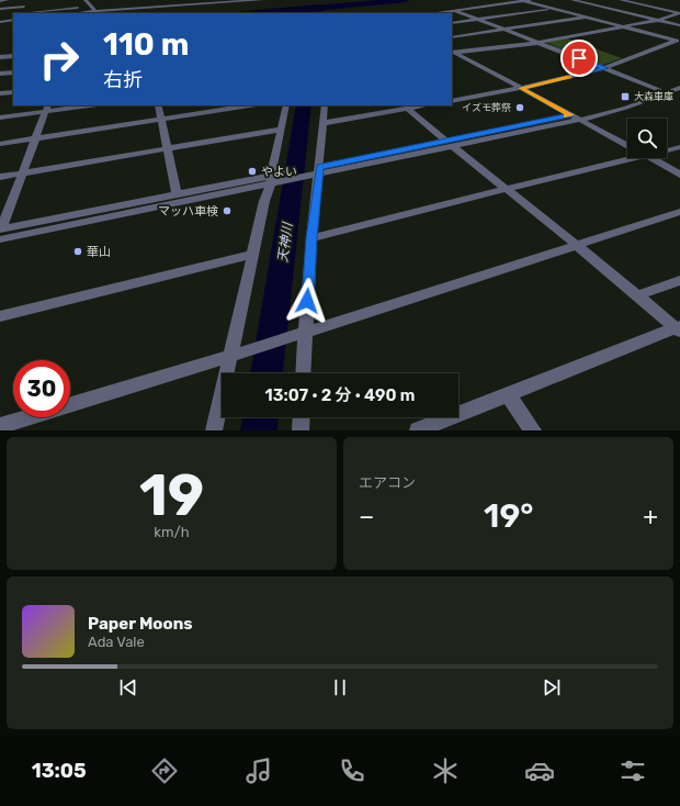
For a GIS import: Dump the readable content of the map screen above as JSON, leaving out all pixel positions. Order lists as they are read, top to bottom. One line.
{"water":["天神川"],"places":{"transit":["大森車庫"],"other":["イズモ葬祭","やよい","マッハ車検","華山"]},"page":{"turn":["110 m","右折"],"limit":"30","trip":"13:07 · 2 分 · 490 m","tile":[["19","km/h"],"エアコン"],"heat":["−","19°","+"],"song":["Paper Moons","Ada Vale"],"tabs":"13:05"}}
